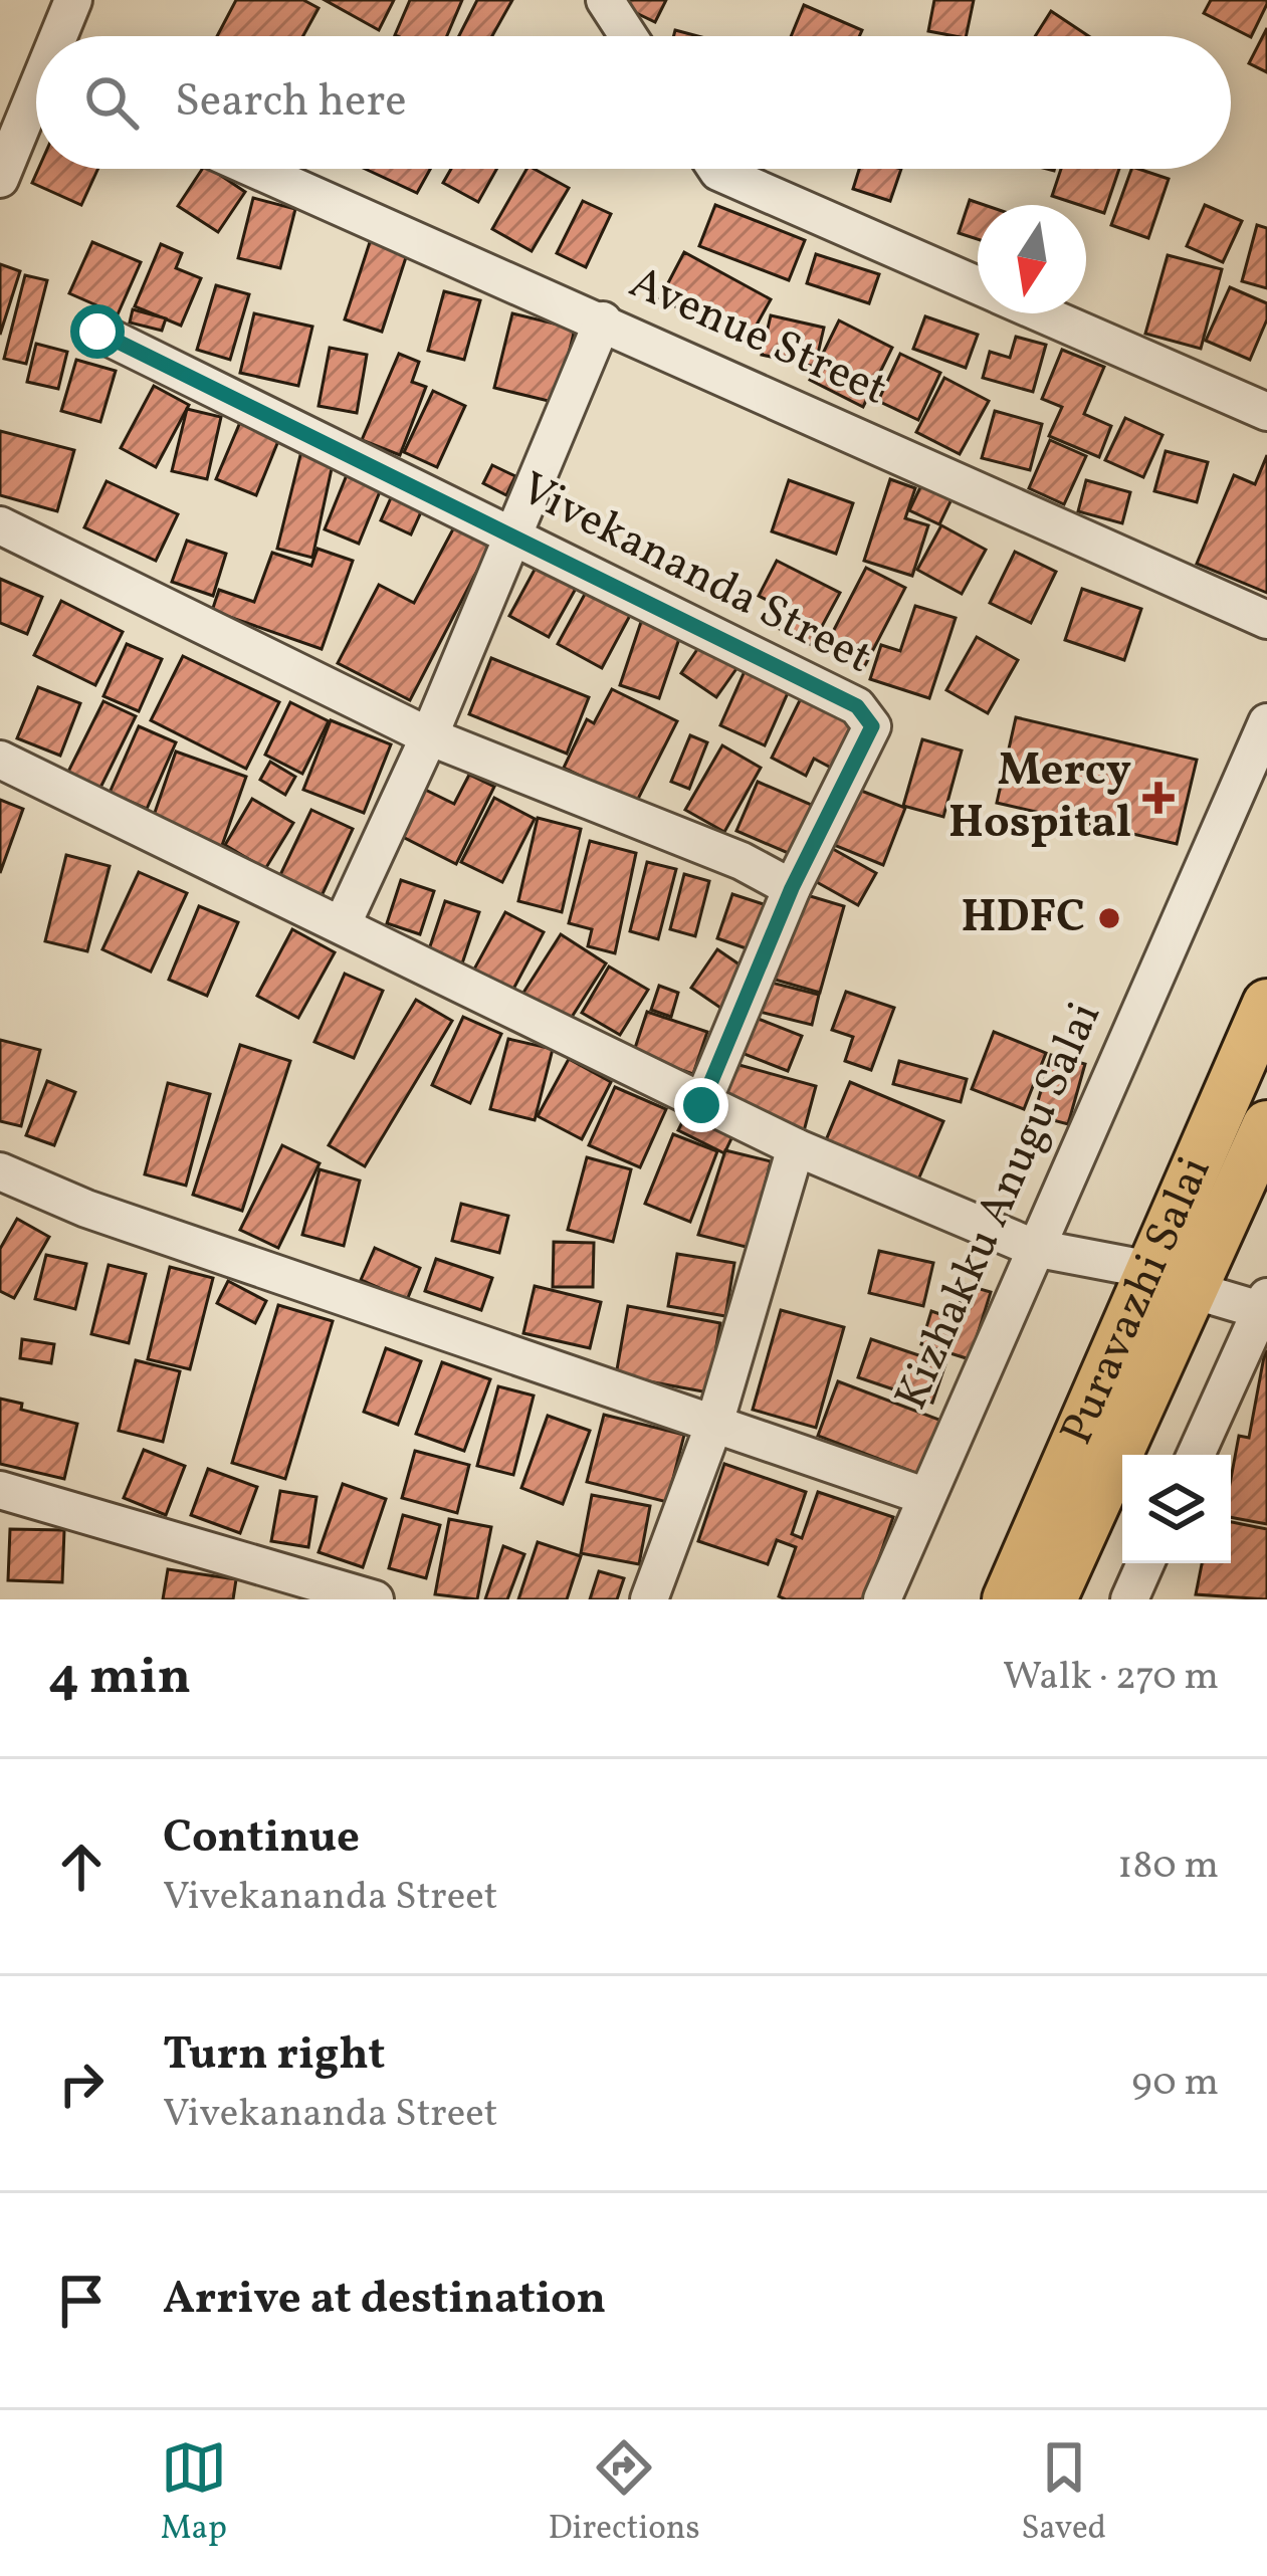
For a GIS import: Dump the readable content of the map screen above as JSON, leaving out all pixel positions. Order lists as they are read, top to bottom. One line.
{"streets":{"main road":["Puravazhi Salai"],"street":["Avenue Street","Vivekananda Street","Kizhakku Anugu Salai"]},"places":{"health":["Mercy Hospital"],"other":["HDFC"]},"north":"bottom","page":{"search":"Search here","heading":["4 min","Walk · 270 m"],"list":[["Continue","Vivekananda Street","180 m"],["Turn right","Vivekananda Street","90 m"],"Arrive at destination"],"nav":["Map","Directions","Saved"]}}
